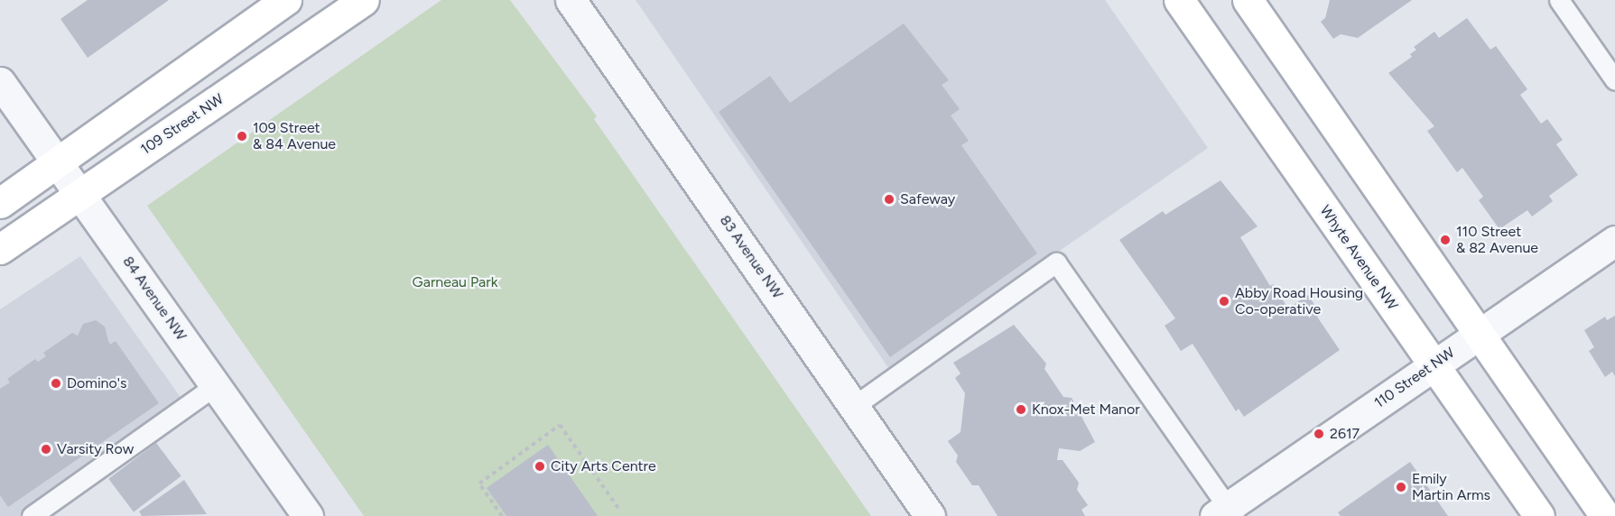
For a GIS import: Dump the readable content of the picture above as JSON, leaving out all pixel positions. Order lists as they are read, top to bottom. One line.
{"streets":{"main road":["109 Street NW","Whyte Avenue NW"],"street":["83 Avenue NW","84 Avenue NW","110 Street NW"]},"crossings":[["109 Street NW","84 Avenue NW"],["Whyte Avenue NW","110 Street NW"]],"parks":["Garneau Park"],"places":["109 Street & 84 Avenue","Safeway","110 Street & 82 Avenue","Abby Road Housing Co-operative","Domino's","Knox-Met Manor","2617","Varsity Row","City Arts Centre","Emily Martin Arms"]}
